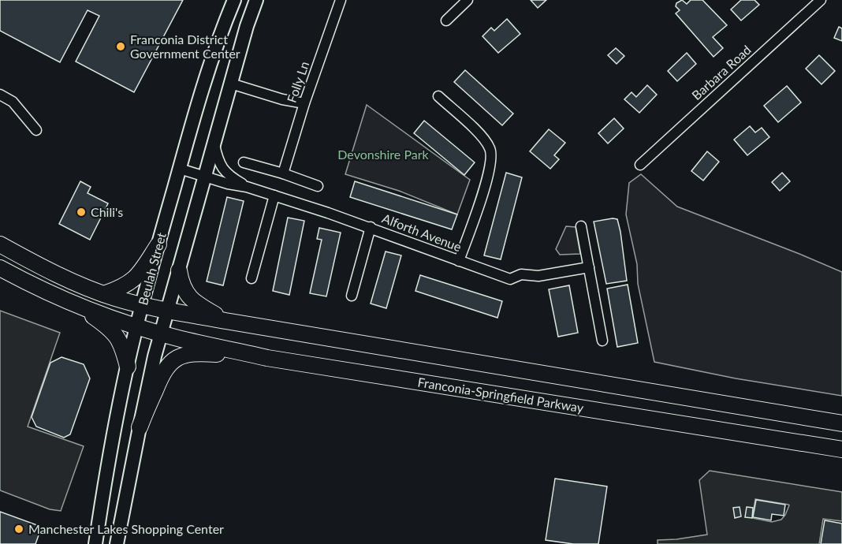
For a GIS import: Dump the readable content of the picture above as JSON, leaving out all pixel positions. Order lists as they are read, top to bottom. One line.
{"streets":{"main road":["Beulah Street","Franconia-Springfield Parkway"],"street":["Barbara Road","Folly Ln","Alforth Avenue"]},"crossings":[["Alforth Avenue","Beulah Street"],["Beulah Street","Franconia-Springfield Parkway"]],"parks":["Devonshire Park"],"places":["Franconia District Government Center","Chili's","Manchester Lakes Shopping Center"]}
